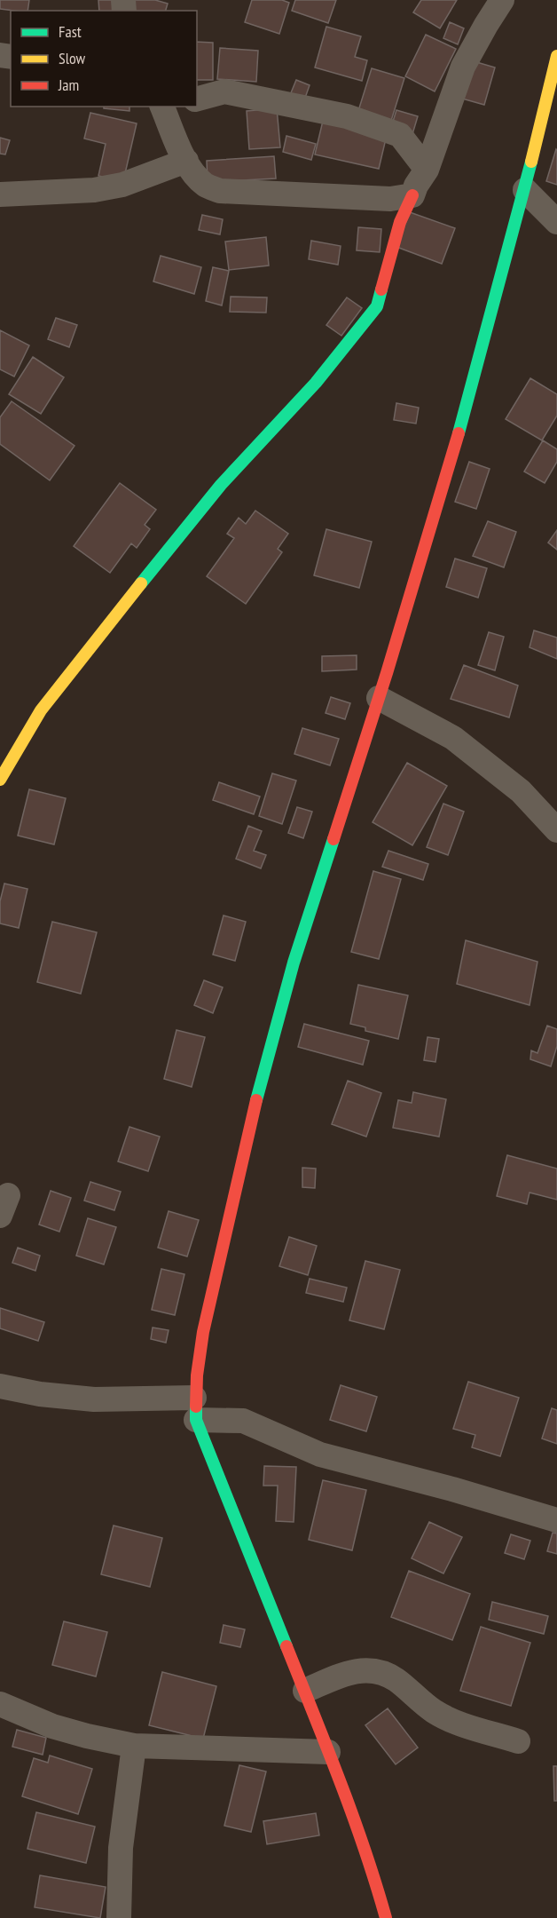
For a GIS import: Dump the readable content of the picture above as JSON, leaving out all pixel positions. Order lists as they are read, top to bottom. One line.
{"legend":["Fast","Slow","Jam"]}
